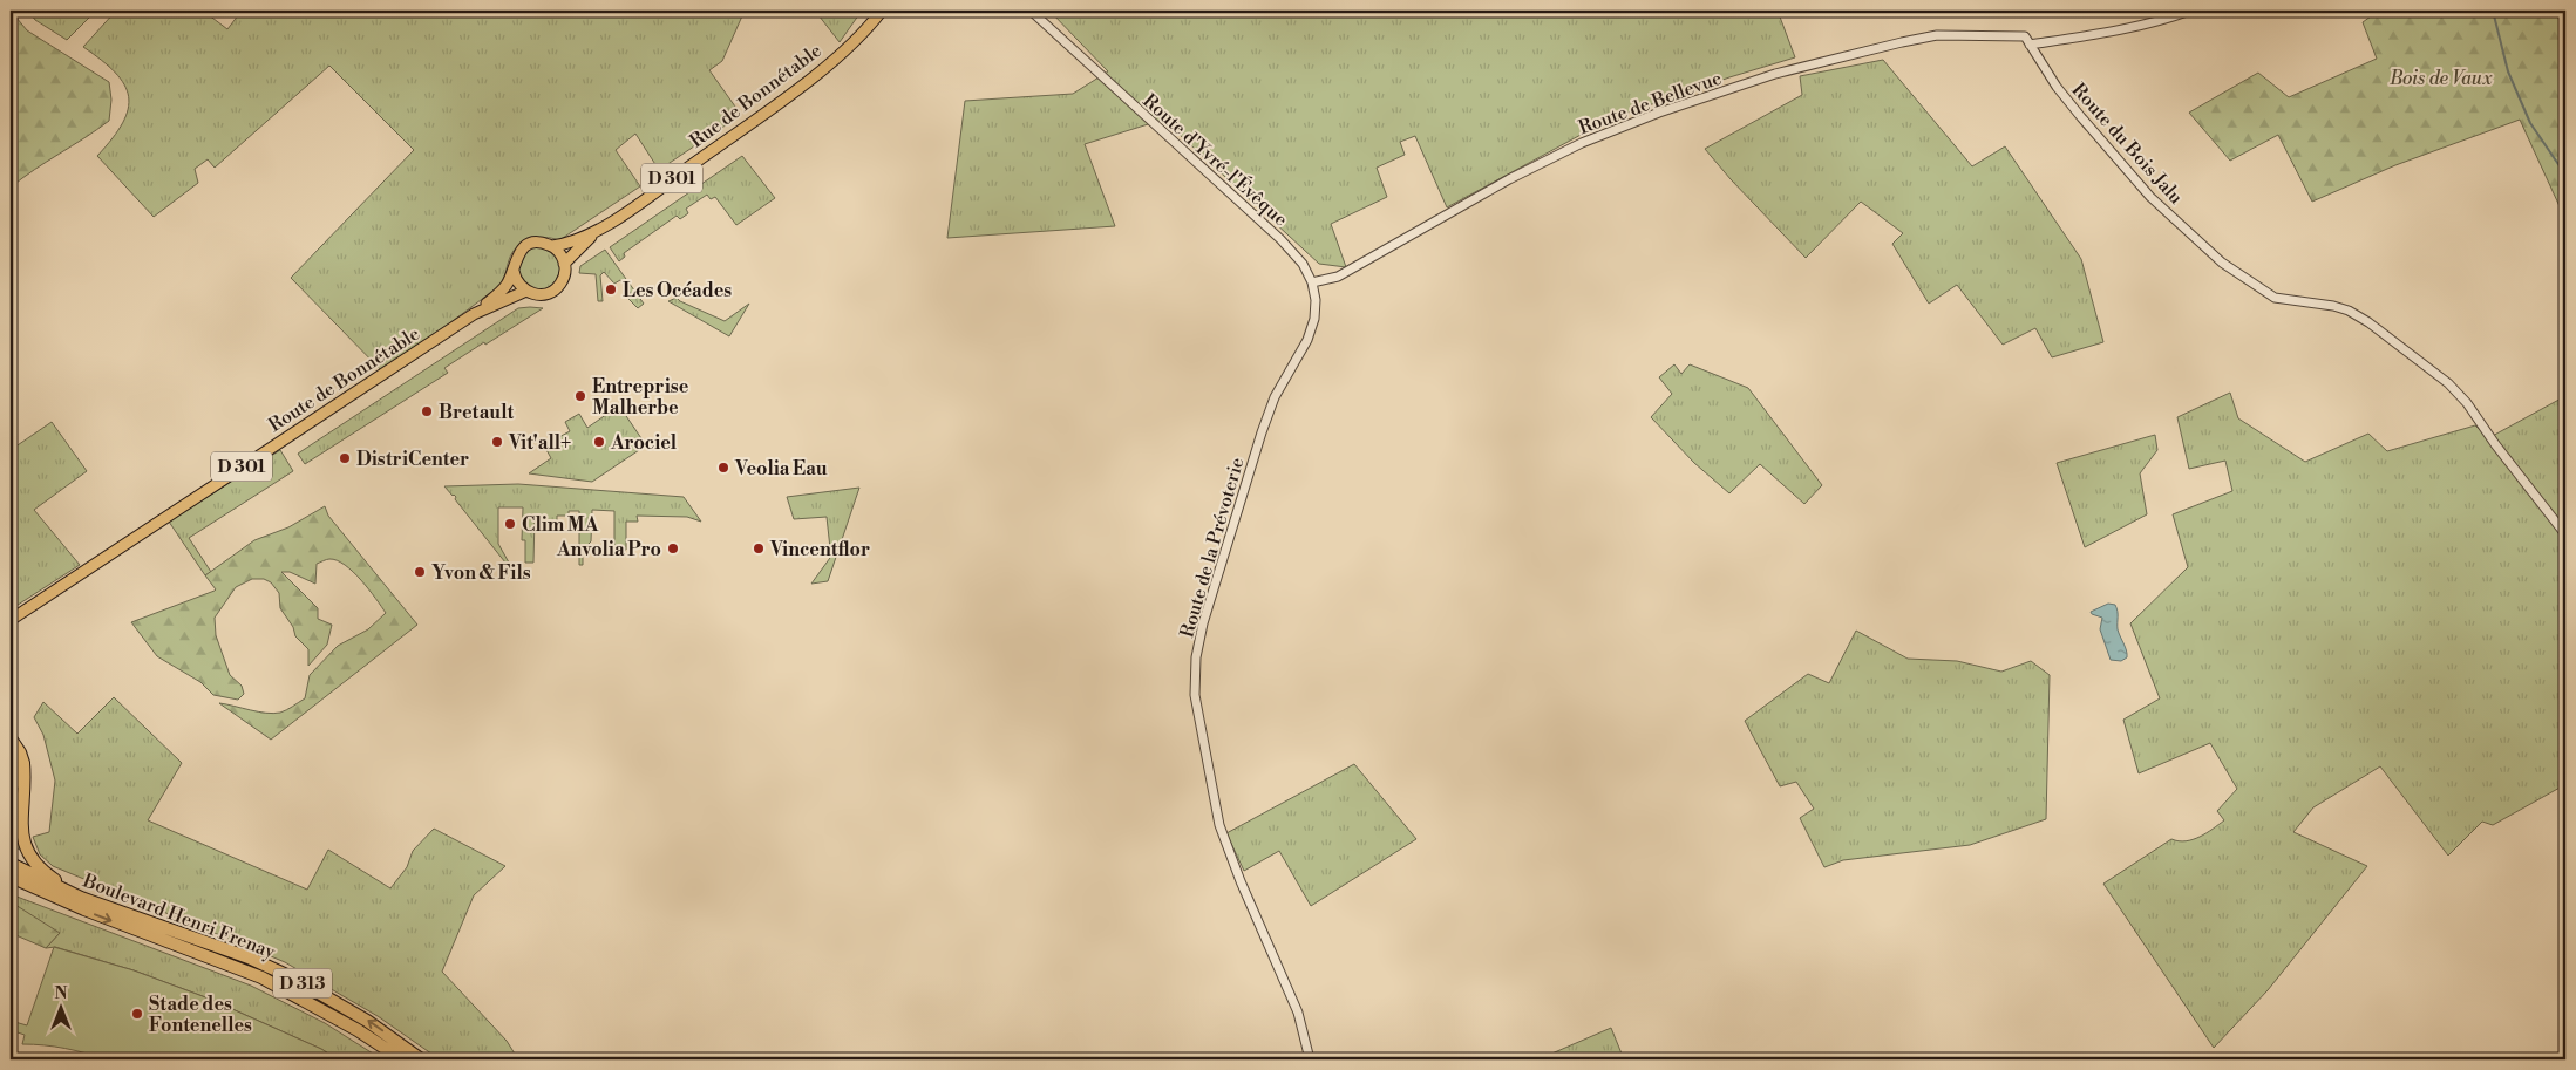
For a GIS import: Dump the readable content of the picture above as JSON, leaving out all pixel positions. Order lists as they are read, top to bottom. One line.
{"streets":{"highway":["Boulevard Henri Frenay","D 313"],"main road":["Rue de Bonnétable","D 301","Route de Bonnétable"],"street":["Route de Bellevue","Route du Bois Jalu","Route d'Yvré-l'Évêque","Route de la Prévoterie"]},"crossings":[["Rue de Bonnétable","D 301"],["Route de Bellevue","Route du Bois Jalu"],["Route de Bellevue","Route d'Yvré-l'Évêque"],["Route de Bellevue","Route de la Prévoterie"],["Route d'Yvré-l'Évêque","Route de la Prévoterie"],["D 301","Route de Bonnétable"]],"parks":["Bois de Vaux"],"places":["Les Océades","Entreprise Malherbe","Bretault","Vit'all+","Arociel","DistriCenter","Veolia Eau","Clim MA","Anvolia Pro","Vincentflor","Yvon & Fils","Stade des Fontenelles"],"north":"top"}
